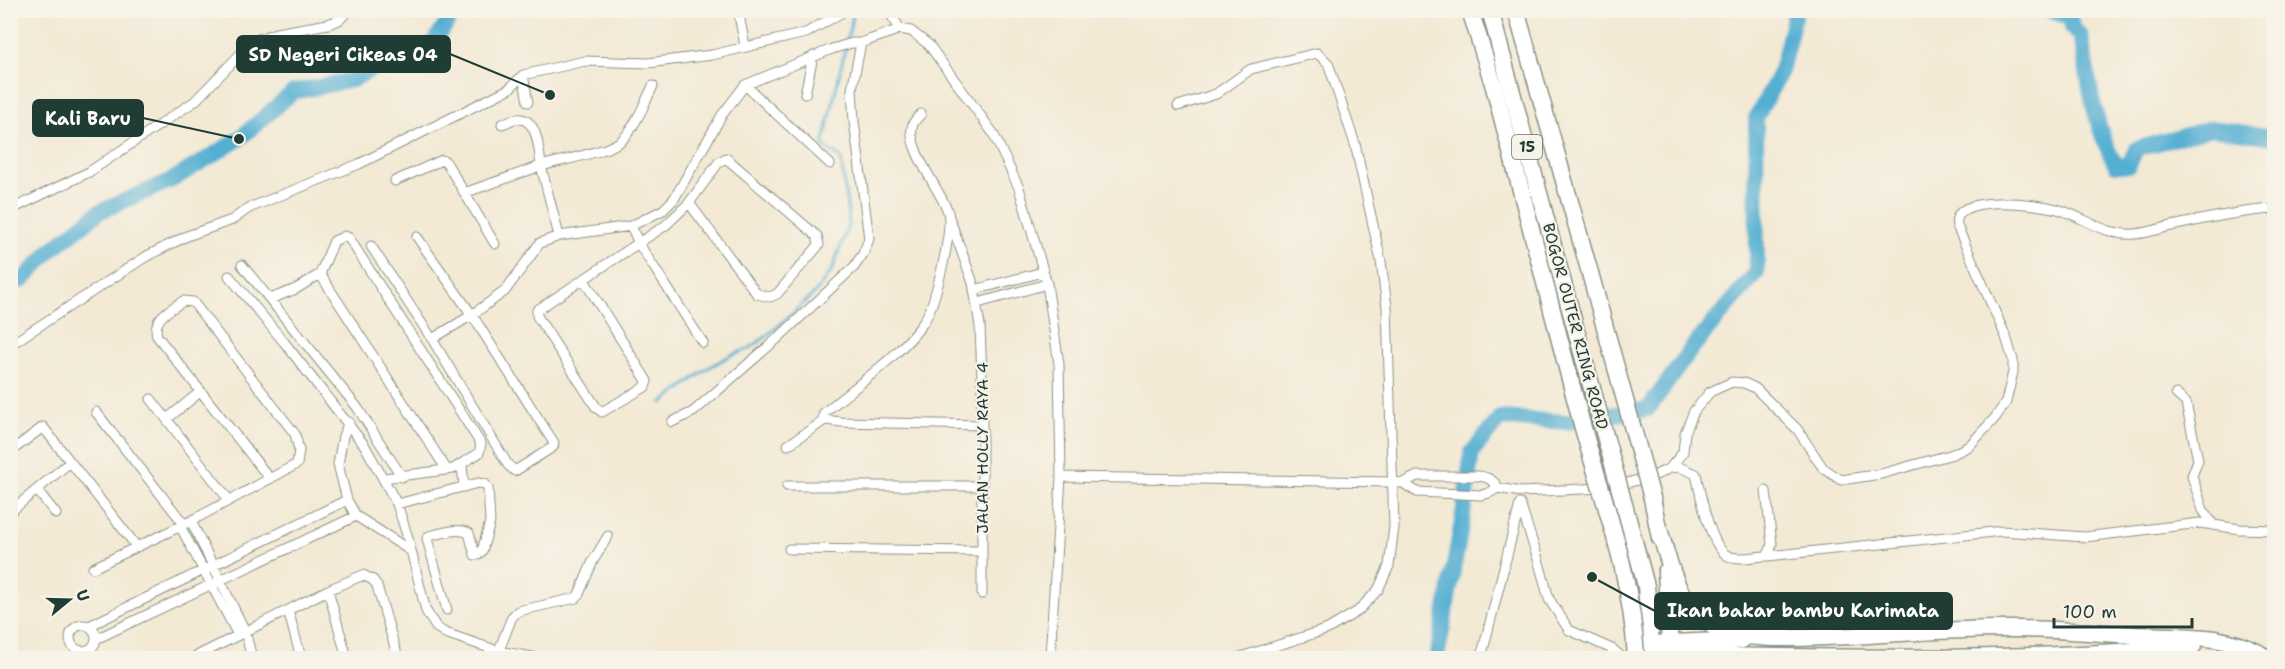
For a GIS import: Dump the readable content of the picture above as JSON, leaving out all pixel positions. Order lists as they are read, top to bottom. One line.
{"streets":{"highway":["15","BOGOR OUTER RING ROAD"],"street":["JALAN HOLLY RAYA 4"]},"places":["SD Negeri Cikeas 04","Kali Baru","Ikan bakar bambu Karimata"],"scale_bar":"100 m","north":"right"}
